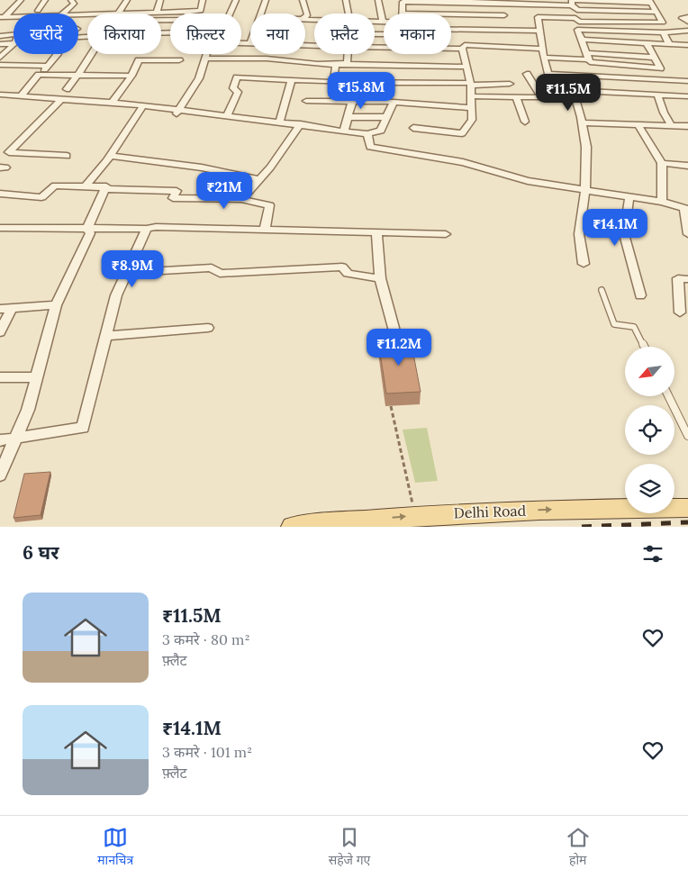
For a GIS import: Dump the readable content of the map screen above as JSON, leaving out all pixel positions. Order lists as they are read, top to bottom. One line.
{"streets":{"main road":["Delhi Road"]},"one_way":["Delhi Road"],"north":"bottom left","page":{"chip":["खरीदें","किराया","फ़िल्टर","नया","फ़्लैट","मकान"],"price":["₹15.8M","₹11.5M","₹21M","₹14.1M","₹8.9M","₹11.2M"],"heading":"6 घर","list":[{"name":"₹11.5M","note":"3 कमरे · 80 m² · फ़्लैट"},{"name":"₹14.1M","note":"3 कमरे · 101 m² · फ़्लैट"}],"tabs":["मानचित्र","सहेजे गए","होम"]}}
